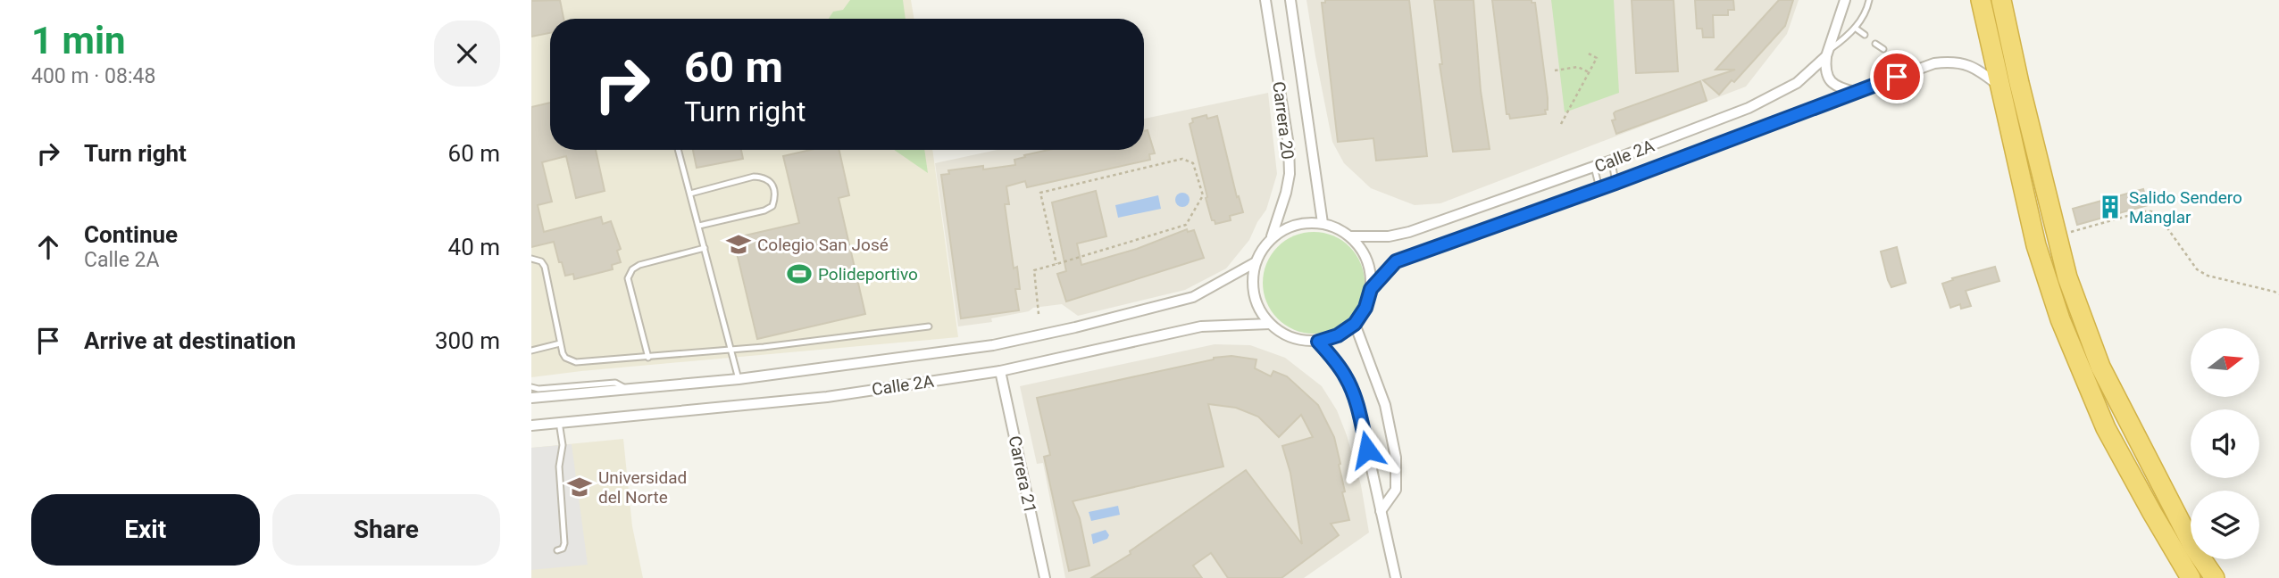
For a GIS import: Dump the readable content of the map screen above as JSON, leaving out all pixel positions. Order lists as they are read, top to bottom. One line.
{"streets":{"street":["Carrera 20","Calle 2A","Carrera 21"]},"crossings":[["Carrera 20","Calle 2A"],["Calle 2A","Carrera 21"]],"places":{"building":["Salido Sendero Manglar"],"school or university":["Colegio San José","Universidad del Norte"],"sports":["Polideportivo"]},"north":"right","page":{"heading":["1 min","400 m · 08:48"],"turn":["60 m","Turn right"],"list":[{"name":"Turn right","value":"60 m"},{"name":"Continue","note":"Calle 2A","value":"40 m"},{"name":"Arrive at destination","value":"300 m"}],"buttons":["Exit","Share"]}}
